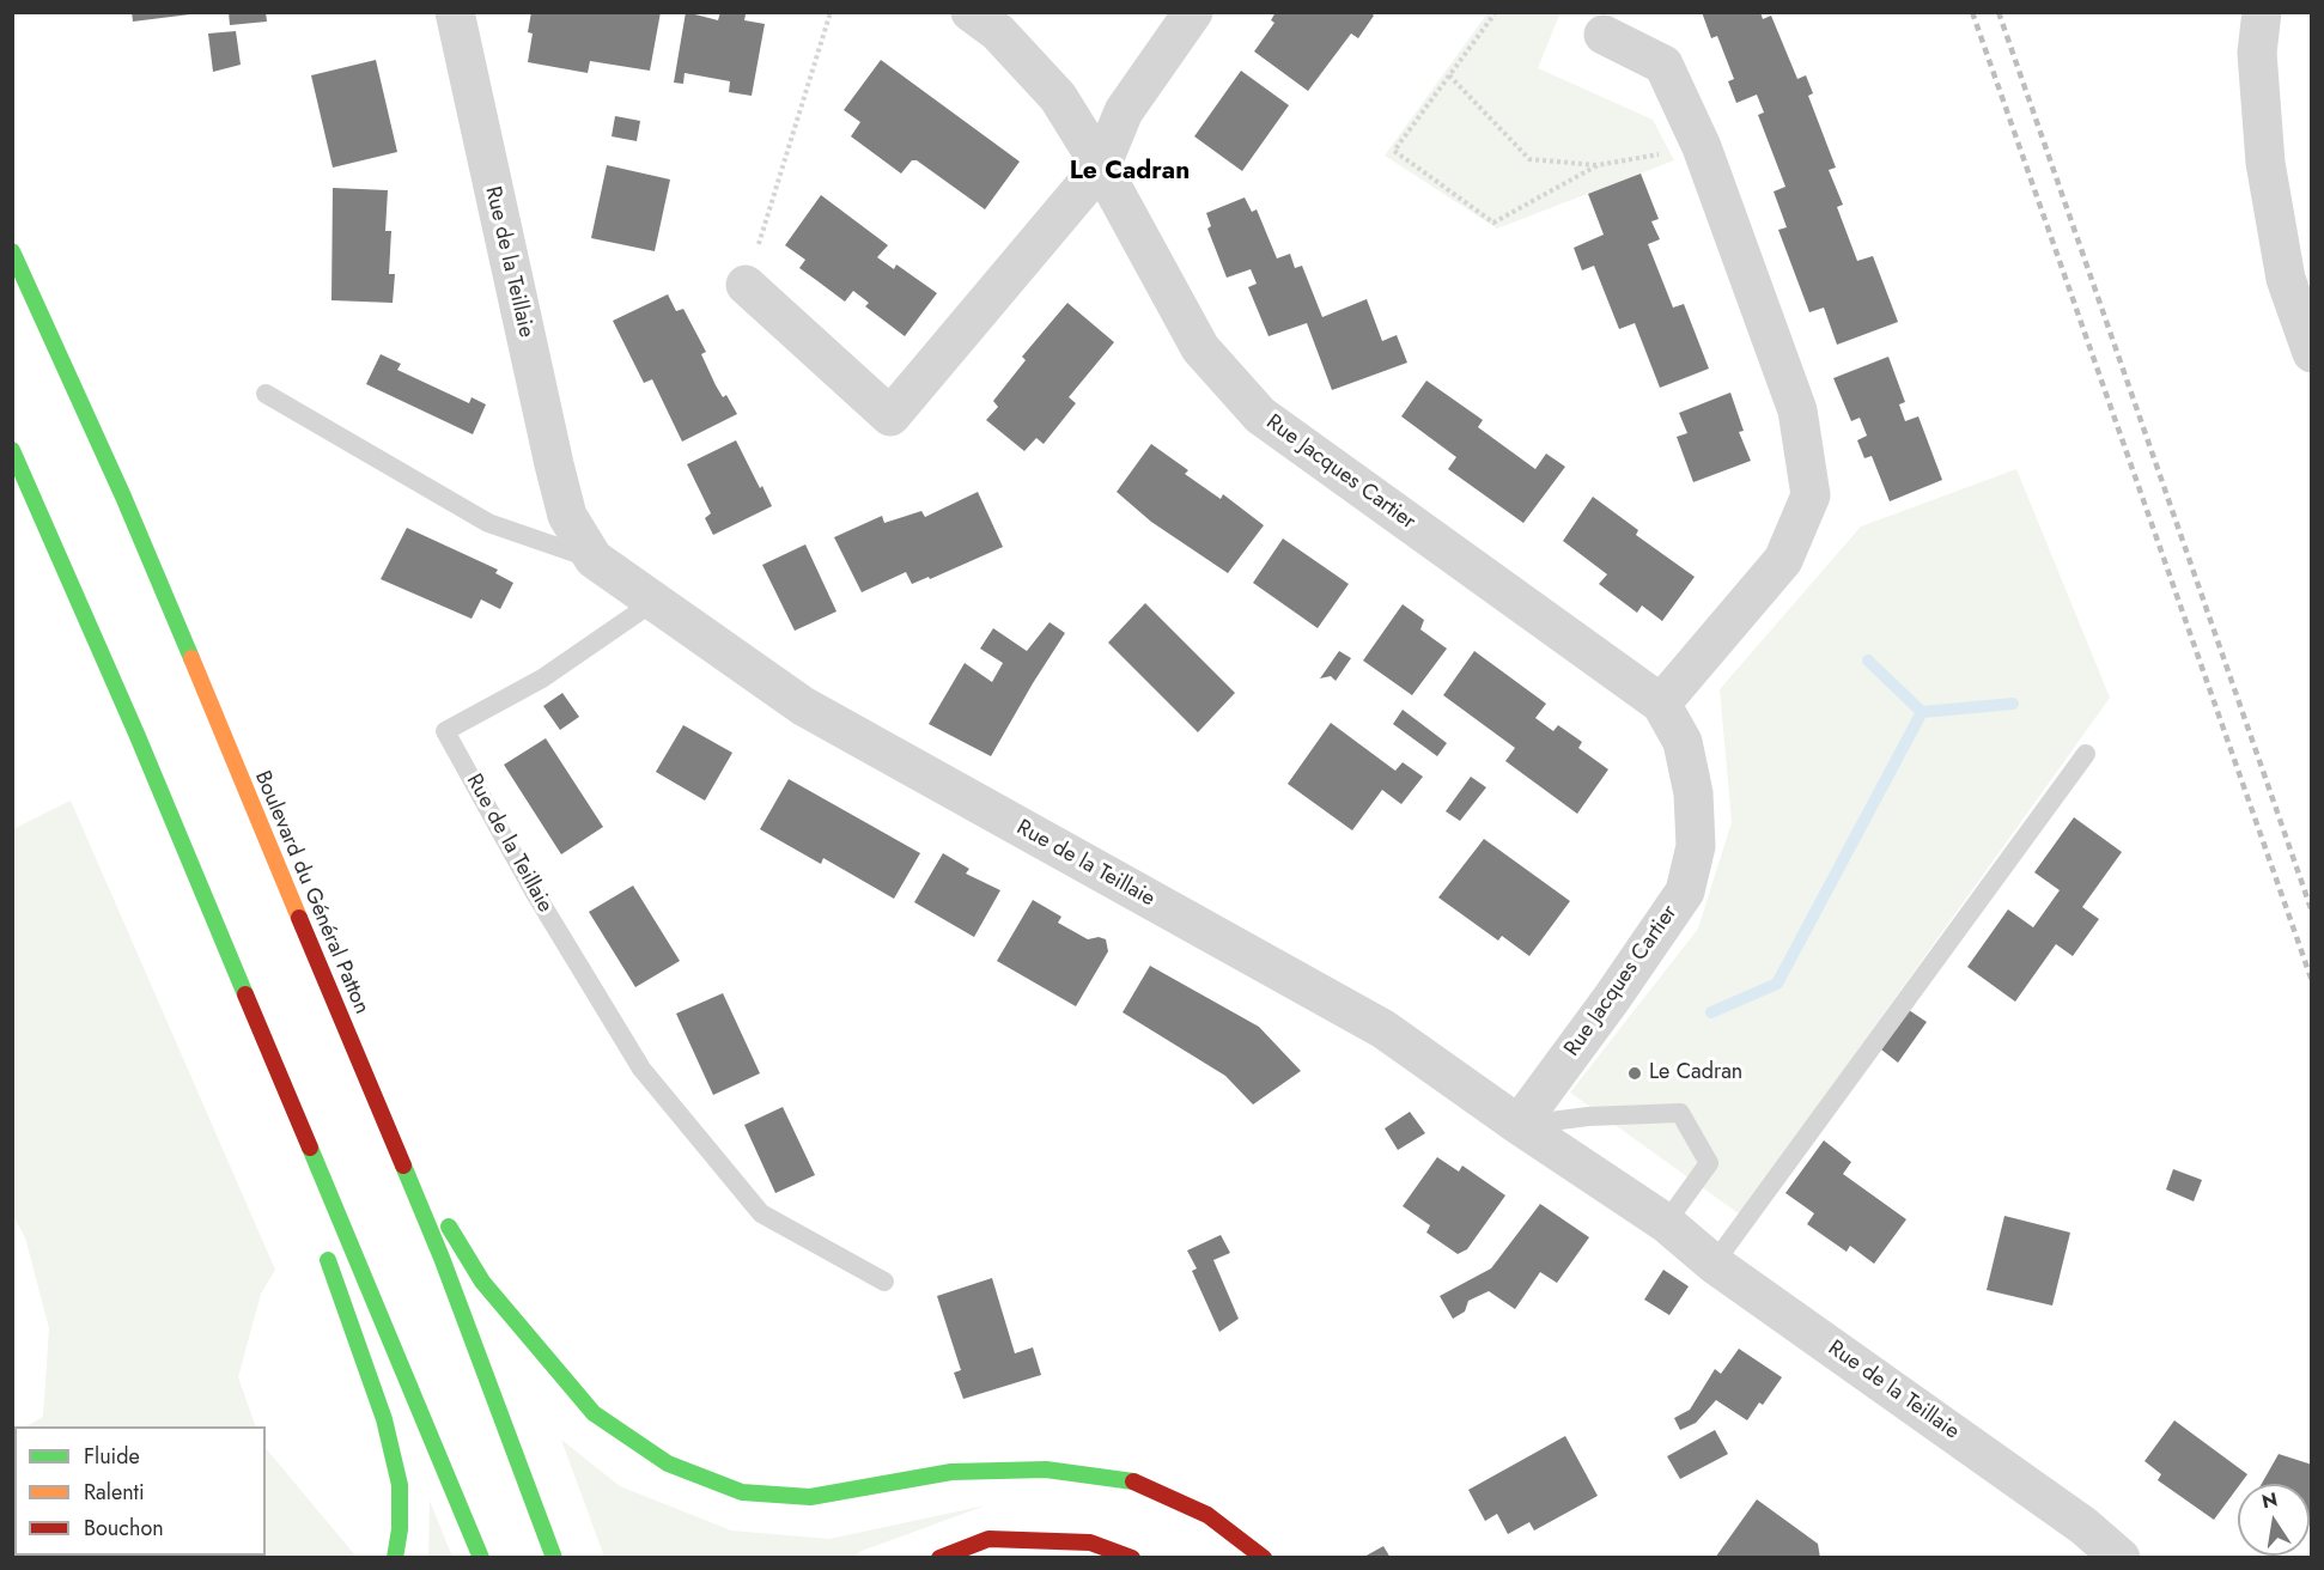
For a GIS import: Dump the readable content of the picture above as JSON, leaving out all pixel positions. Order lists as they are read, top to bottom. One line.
{"streets":{"highway":["Boulevard du Général Patton"],"street":["Rue de la Teillaie","Rue Jacques Cartier"]},"crossings":[["Rue de la Teillaie","Rue Jacques Cartier"]],"districts":["Le Cadran"],"places":["Le Cadran"],"legend":["Fluide","Ralenti","Bouchon"],"north":"top"}
